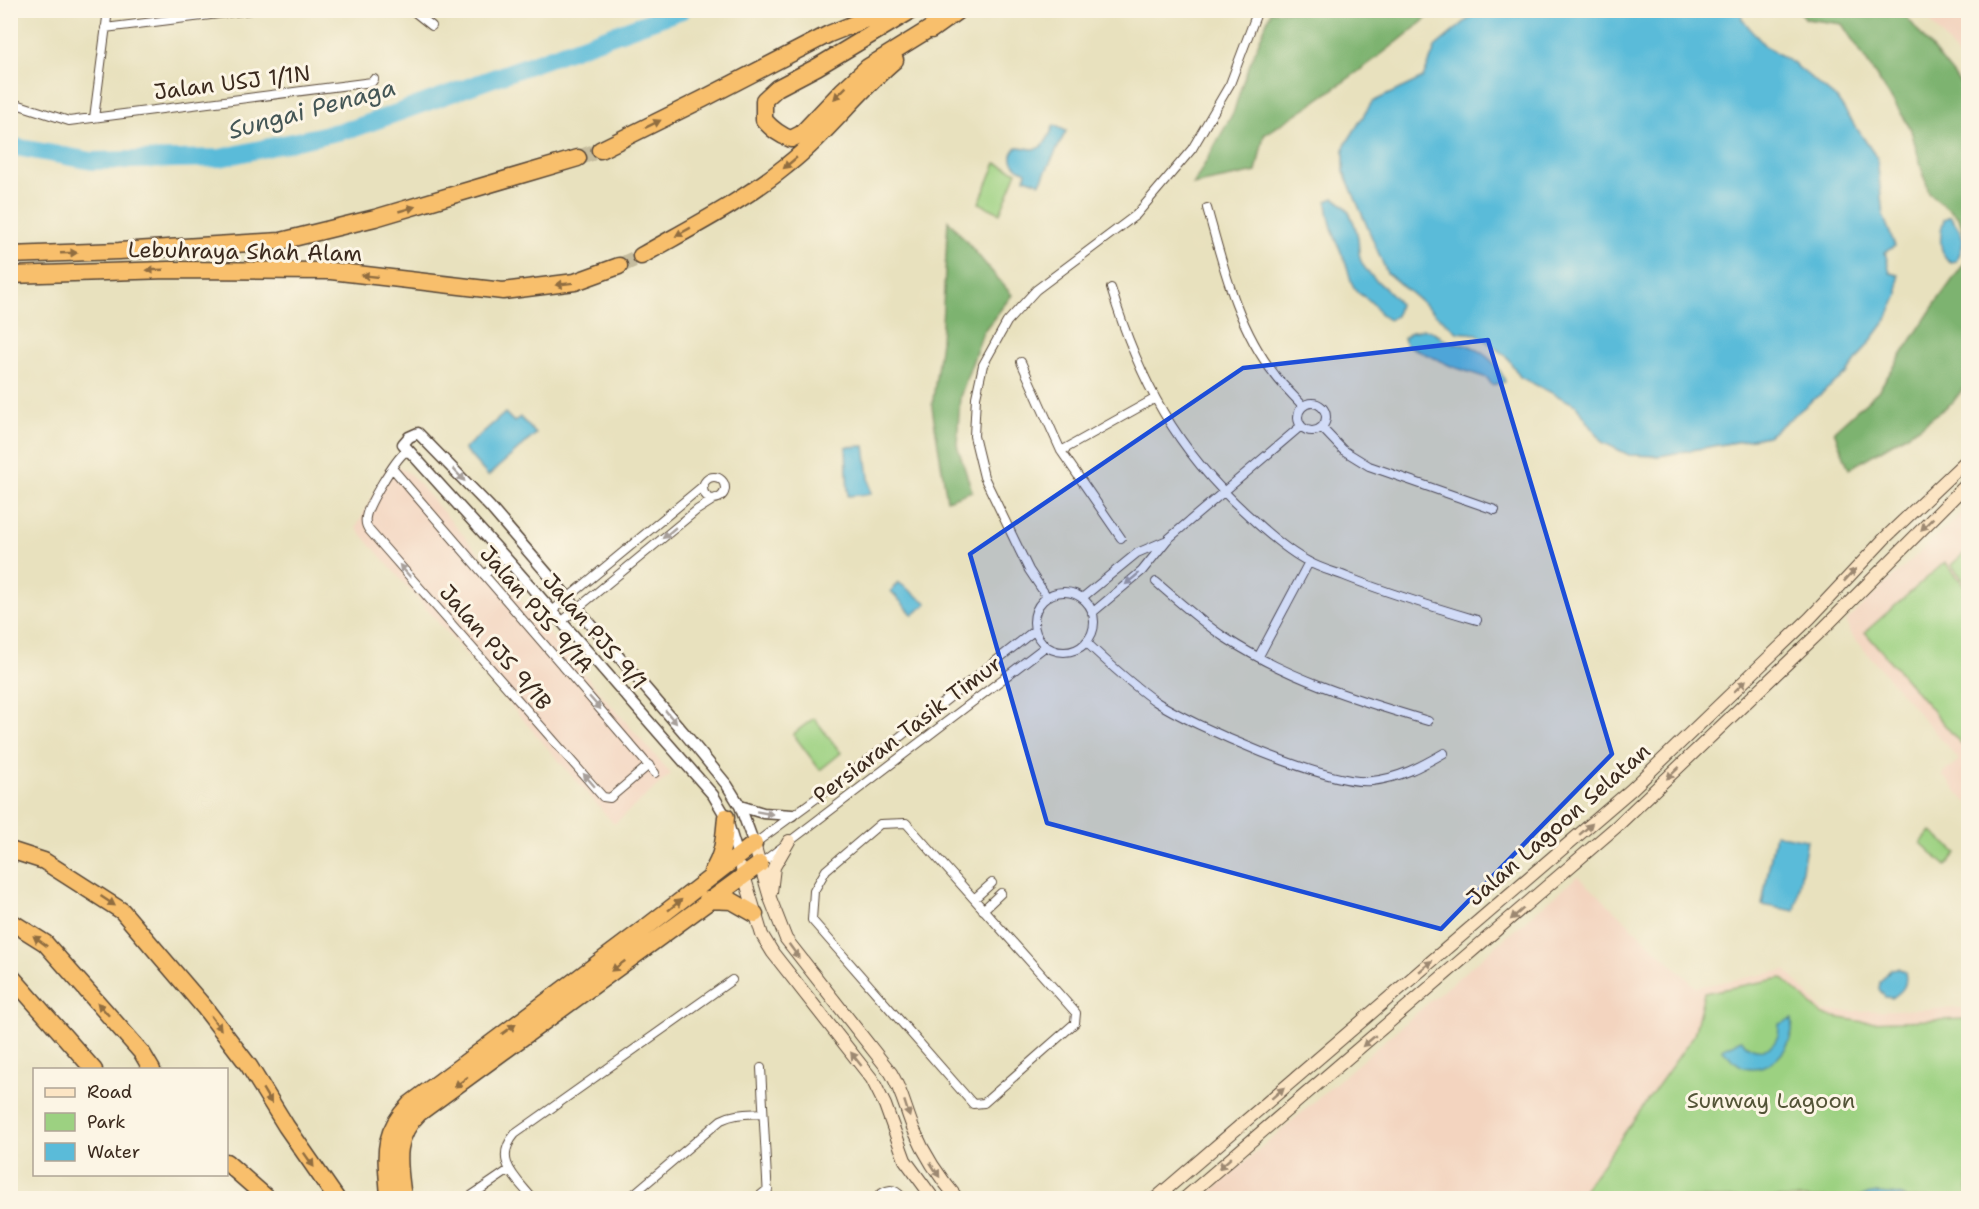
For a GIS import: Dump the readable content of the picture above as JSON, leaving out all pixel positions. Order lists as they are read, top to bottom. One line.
{"streets":{"highway":["Lebuhraya Shah Alam"],"main road":["Jalan Lagoon Selatan"],"street":["Jalan USJ 1/1N","Jalan PJS 9/1A","Jalan PJS 9/1","Jalan PJS 9/1B","Persiaran Tasik Timur"]},"crossings":[["Jalan PJS 9/1A","Jalan PJS 9/1B"],["Jalan PJS 9/1","Persiaran Tasik Timur"]],"one_way":["Jalan PJS 9/1A","Jalan PJS 9/1B"],"water":["Sungai Penaga"],"parks":["Sunway Lagoon"],"legend":["Road","Park","Water"]}
